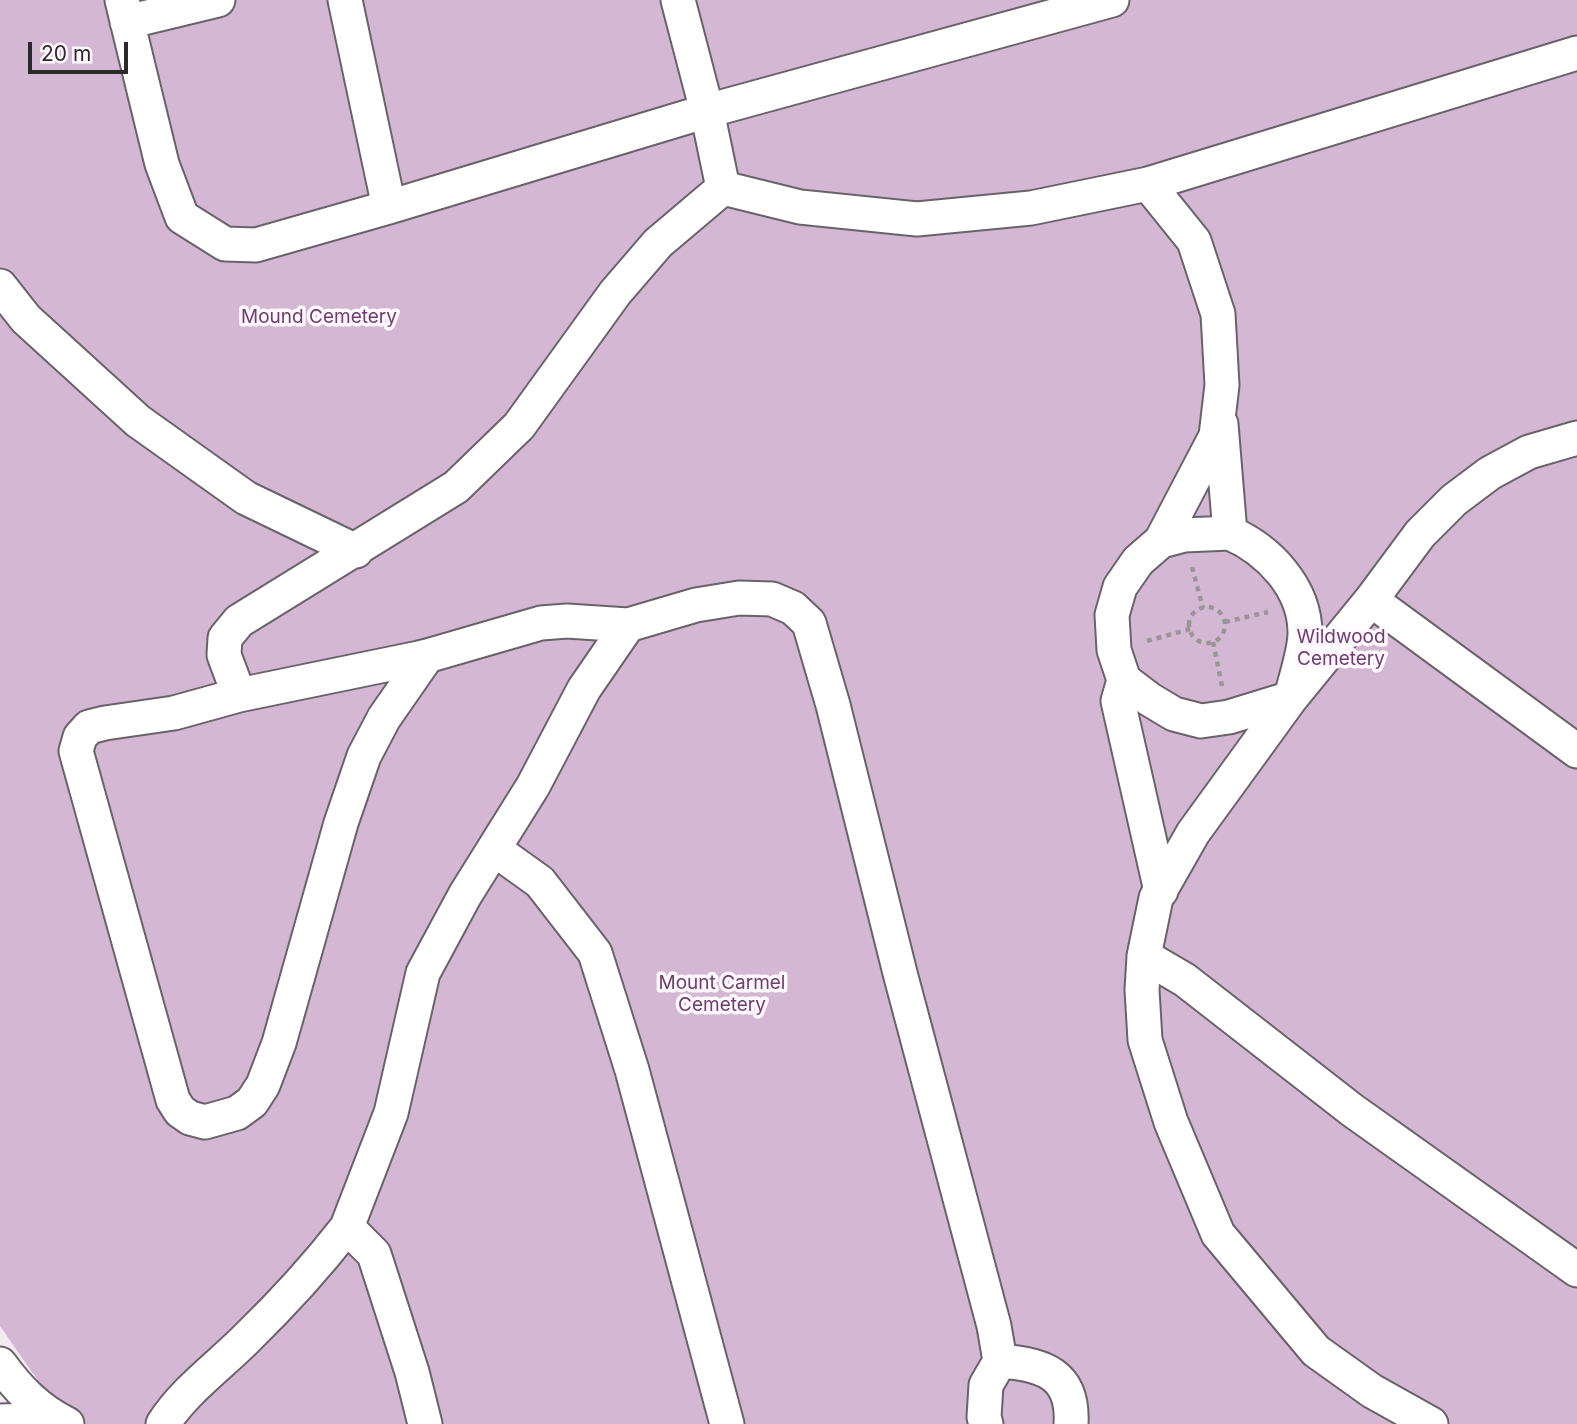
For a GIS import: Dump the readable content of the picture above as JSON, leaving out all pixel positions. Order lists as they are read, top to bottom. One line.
{"parks":["Mound Cemetery","Wildwood Cemetery","Mount Carmel Cemetery"],"scale_bar":"20 m"}
